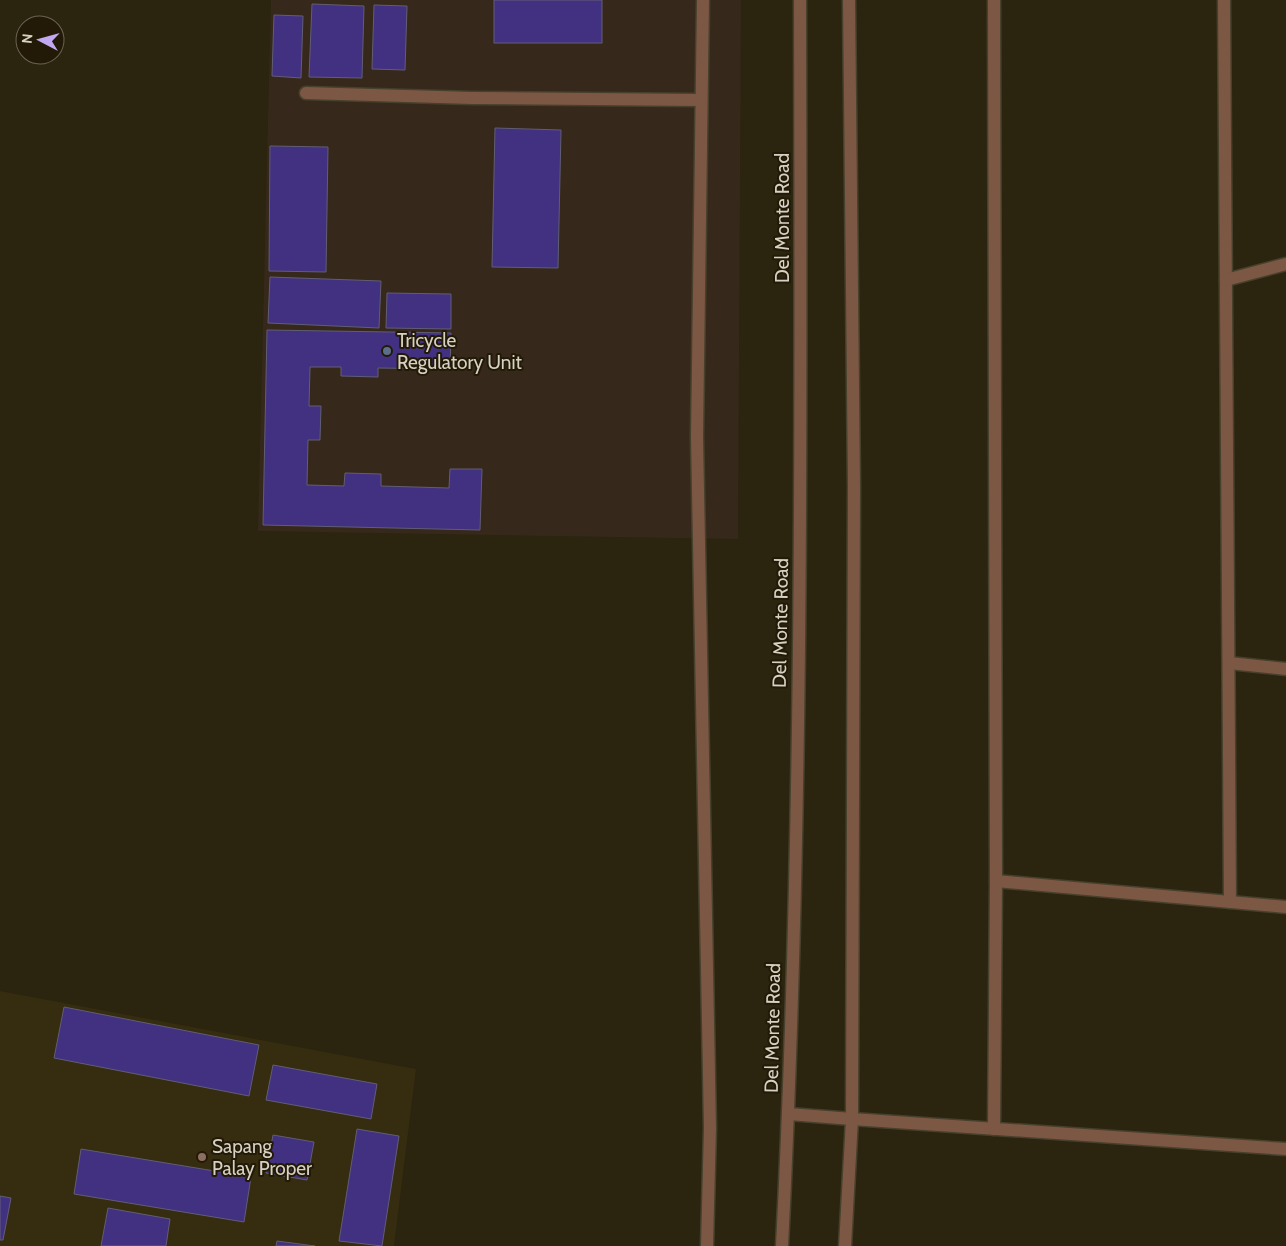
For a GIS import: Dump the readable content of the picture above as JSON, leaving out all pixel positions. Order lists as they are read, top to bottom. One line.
{"streets":{"street":["Del Monte Road"]},"places":["Tricycle Regulatory Unit","Sapang Palay Proper"],"north":"left"}
